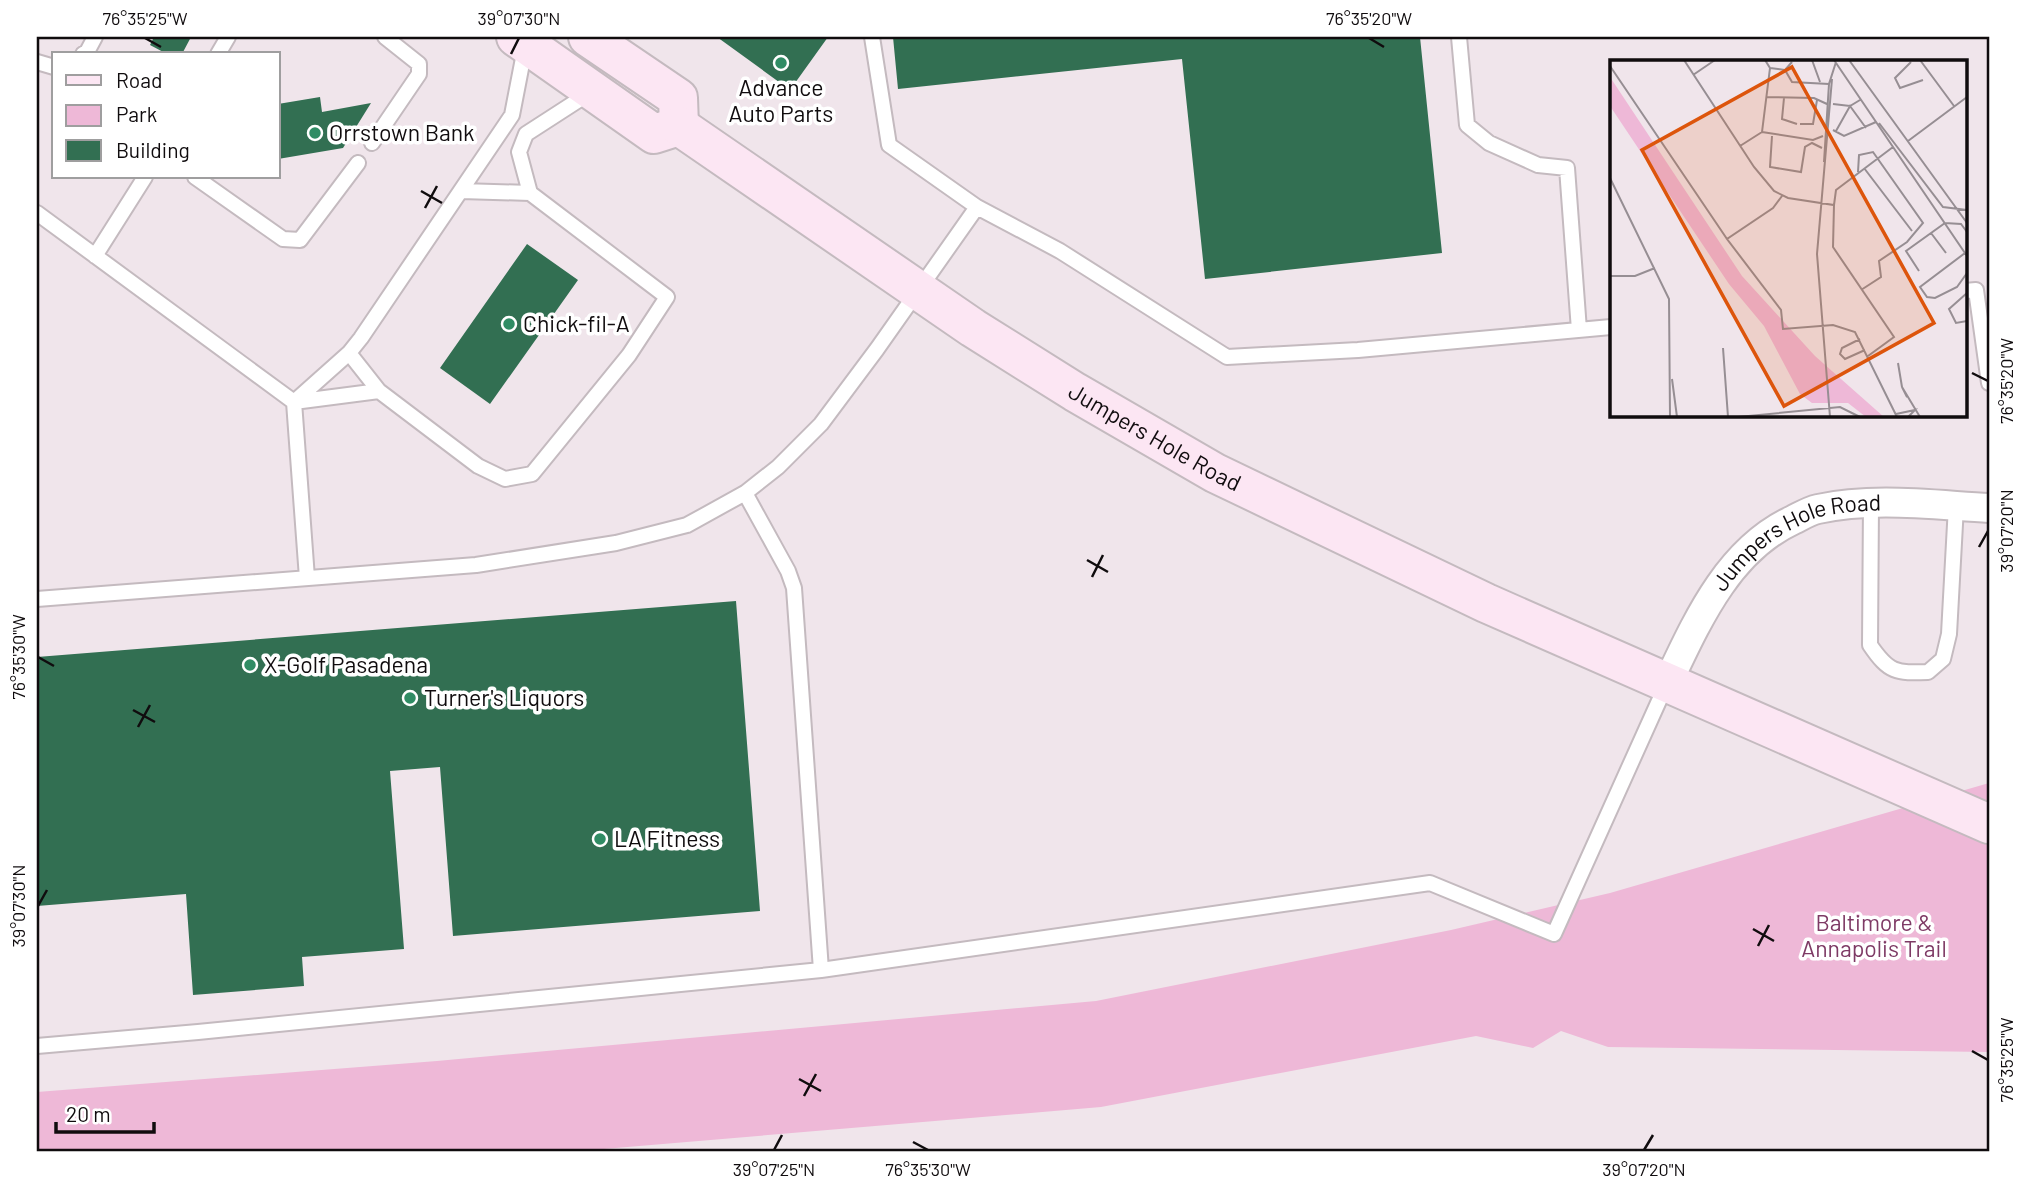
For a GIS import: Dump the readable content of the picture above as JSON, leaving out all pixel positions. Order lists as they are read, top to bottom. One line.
{"streets":{"main road":["Jumpers Hole Road"]},"parks":["Baltimore & Annapolis Trail"],"places":["Advance Auto Parts","Orrstown Bank","Chick-fil-A","X-Golf Pasadena","Turner's Liquors","LA Fitness"],"legend":["Road","Park","Building"],"scale_bar":"20 m","coordinates":["76°35'25\"W","39°07'30\"N","76°35'20\"W","39°07'20\"N","76°35'30\"W","39°07'25\"N"]}
